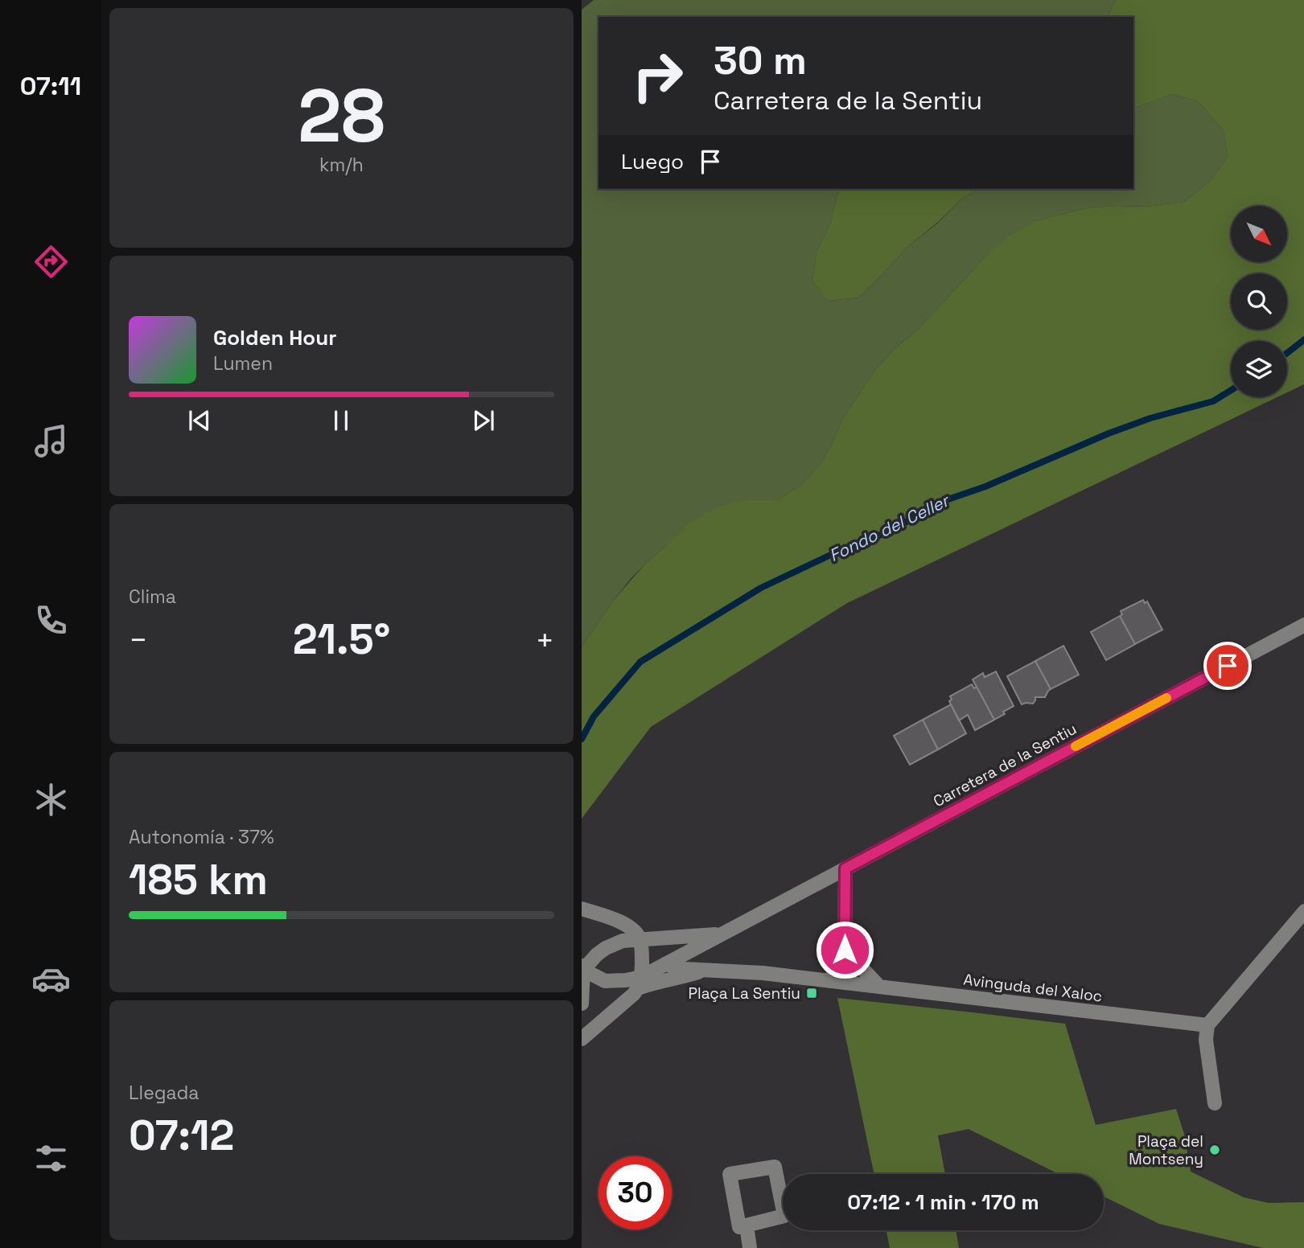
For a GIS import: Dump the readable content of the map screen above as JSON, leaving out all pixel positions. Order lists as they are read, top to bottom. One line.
{"streets":{"street":["Carretera de la Sentiu","Avinguda del Xaloc"]},"water":["Fondo del Celler"],"places":{"transit":["Plaça La Sentiu"],"other":["Plaça del Montseny"]},"north":"bottom right","page":{"tabs":"07:11","tile":[["28","km/h"],"Clima",["Autonomía · 37%","185 km"],["Llegada","07:12"]],"turn":["30 m","Carretera de la Sentiu"],"then":"Luego","song":["Golden Hour","Lumen"],"heat":["−","21.5°","+"],"limit":"30","trip":"07:12 · 1 min · 170 m"}}
